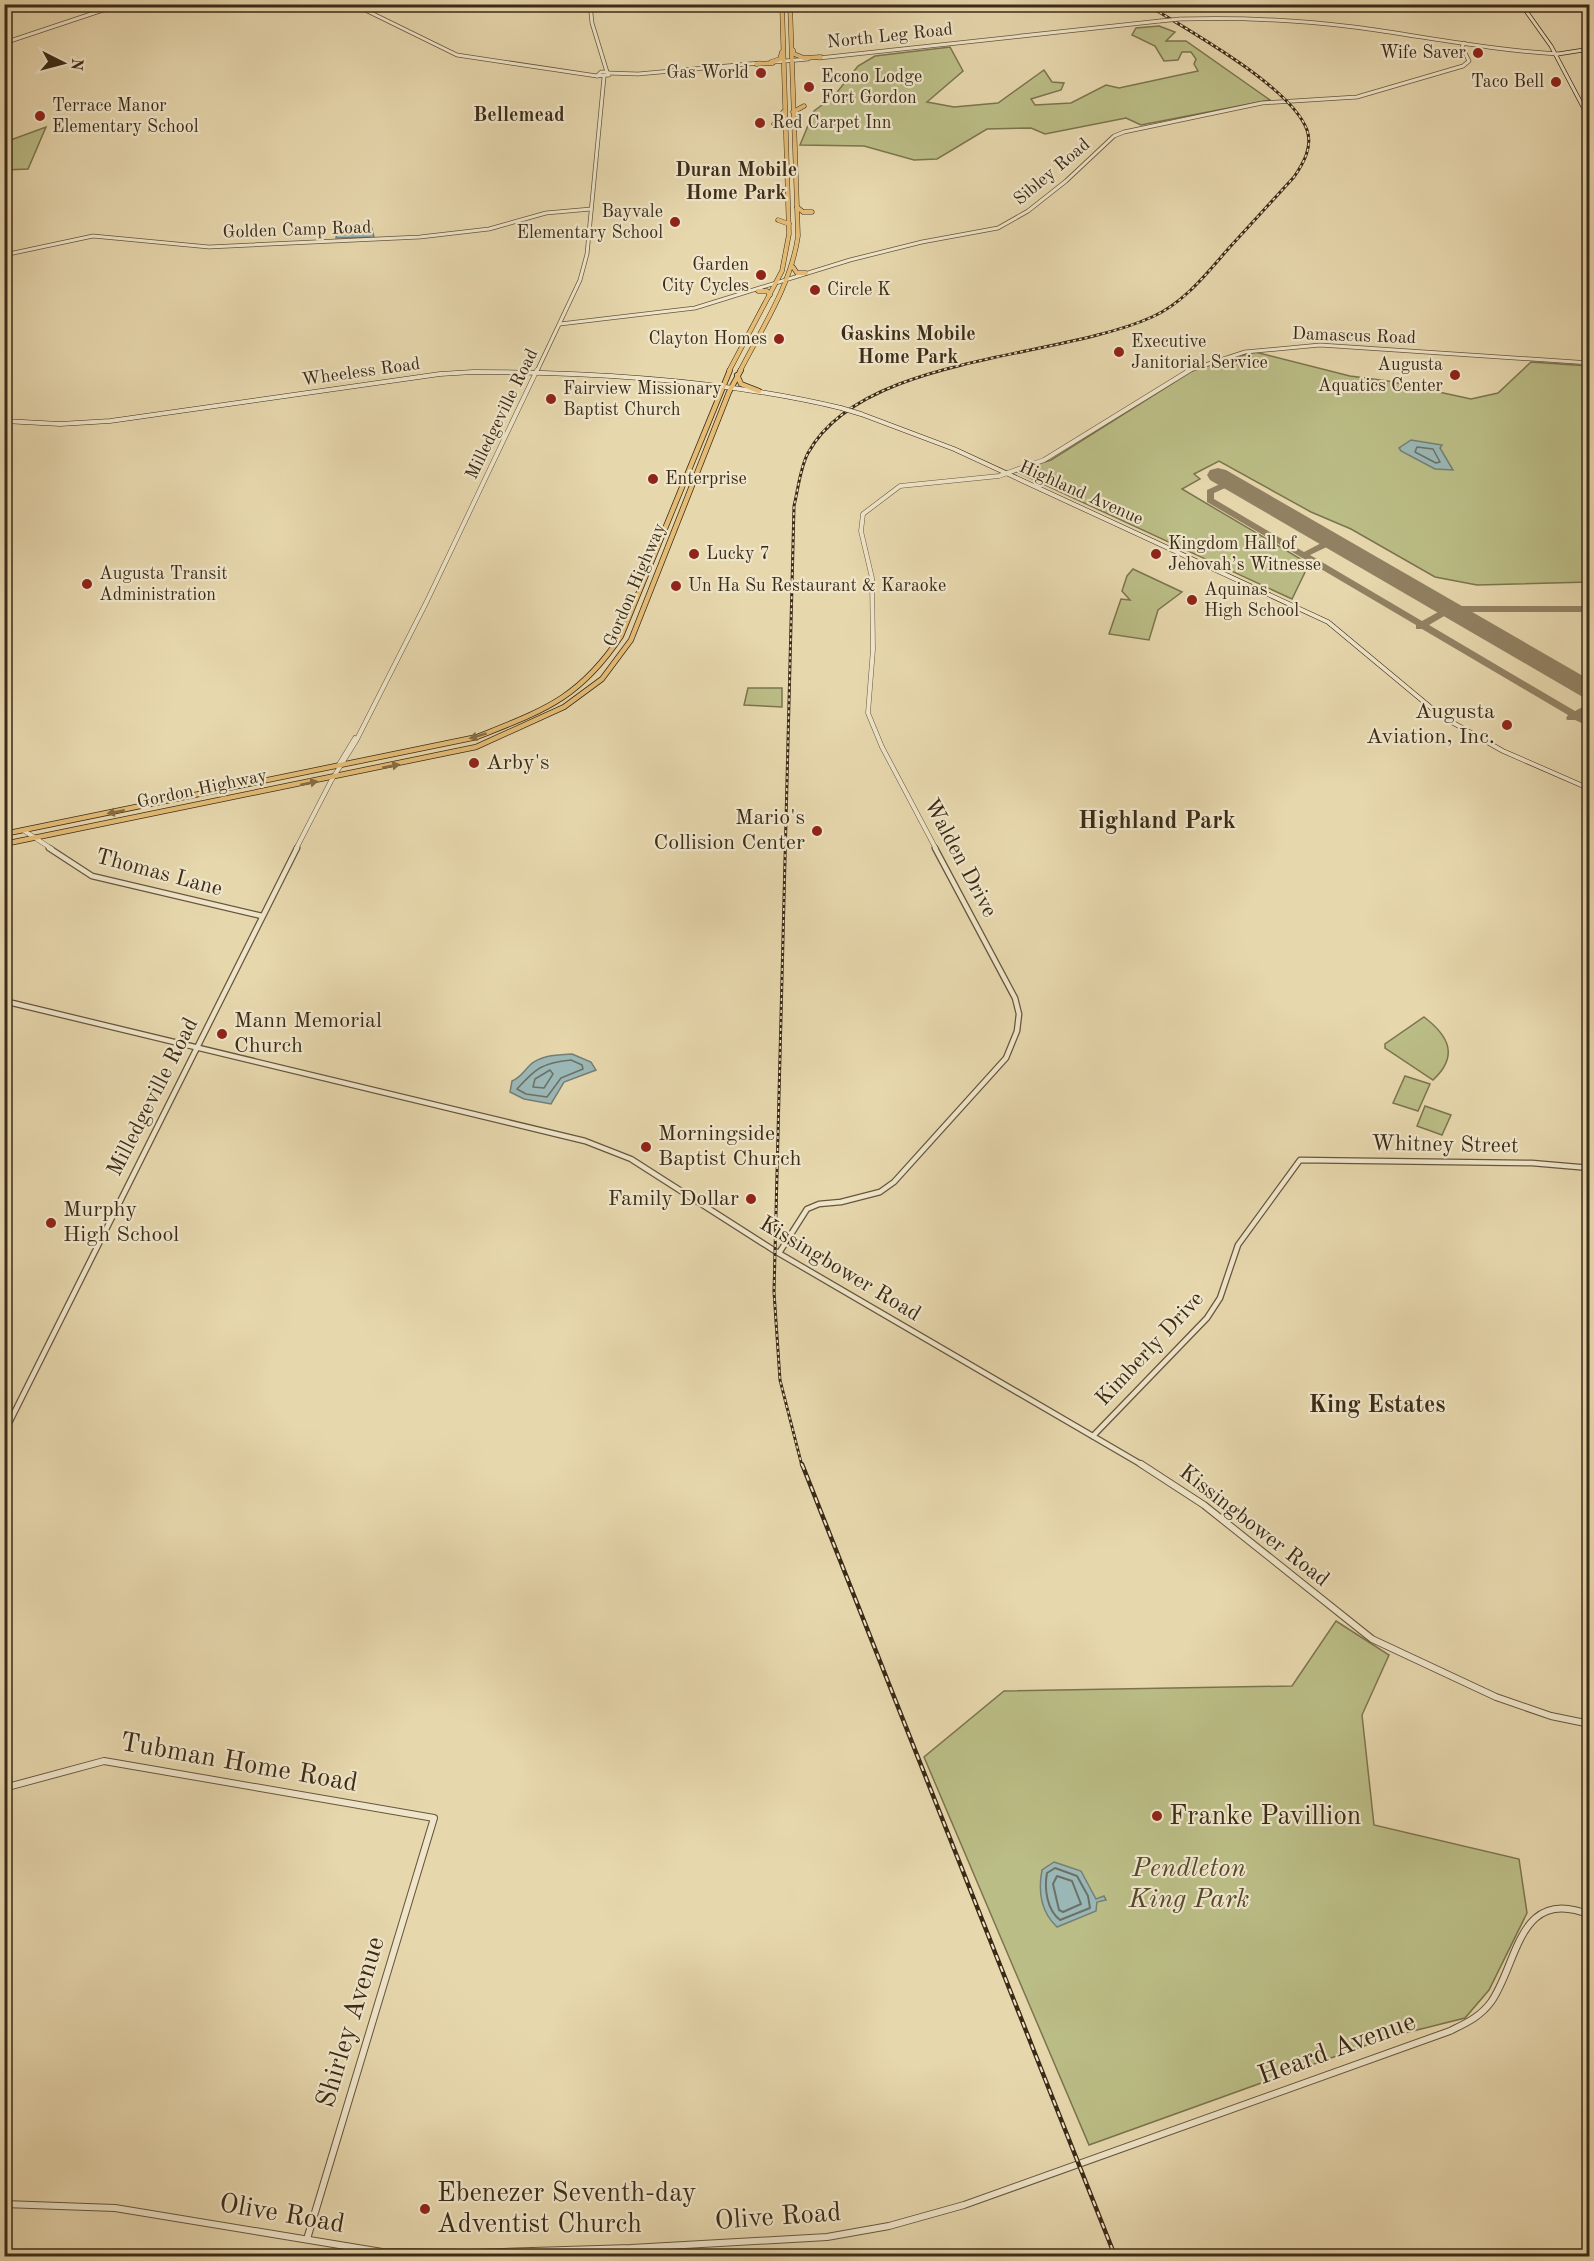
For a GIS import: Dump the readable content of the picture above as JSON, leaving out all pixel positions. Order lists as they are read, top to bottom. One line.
{"streets":{"highway":["Gordon Highway"],"main road":["Wheeless Road","Highland Avenue"],"street":["North Leg Road","Sibley Road","Golden Camp Road","Damascus Road","Milledgeville Road","Walden Drive","Thomas Lane","Whitney Street","Kissingbower Road","Kimberly Drive","Tubman Home Road","Shirley Avenue","Heard Avenue","Olive Road"]},"crossings":[["North Leg Road","Sibley Road"],["North Leg Road","Milledgeville Road"],["North Leg Road","Gordon Highway"],["Sibley Road","Milledgeville Road"],["Sibley Road","Gordon Highway"],["Golden Camp Road","Milledgeville Road"],["Damascus Road","Highland Avenue"],["Damascus Road","Walden Drive"],["Wheeless Road","Milledgeville Road"],["Wheeless Road","Highland Avenue"],["Wheeless Road","Gordon Highway"],["Milledgeville Road","Gordon Highway"],["Milledgeville Road","Thomas Lane"],["Milledgeville Road","Kissingbower Road"],["Highland Avenue","Gordon Highway"],["Highland Avenue","Walden Drive"],["Gordon Highway","Thomas Lane"],["Walden Drive","Kissingbower Road"],["Whitney Street","Kimberly Drive"],["Kissingbower Road","Kimberly Drive"],["Tubman Home Road","Shirley Avenue"],["Shirley Avenue","Olive Road"],["Heard Avenue","Olive Road"]],"districts":["Bellemead","Duran Mobile Home Park","Gaskins Mobile Home Park","Highland Park","King Estates"],"parks":["Pendleton King Park"],"places":["Wife Saver","Gas World","Taco Bell","Econo Lodge Fort Gordon","Terrace Manor Elementary School","Red Carpet Inn","Bayvale Elementary School","Garden City Cycles","Circle K","Clayton Homes","Executive Janitorial Service","Augusta Aquatics Center","Fairview Missionary Baptist Church","Enterprise","Lucky 7","Kingdom Hall of Jehovah’s Witnesse","Augusta Transit Administration","Un Ha Su Restaurant & Karaoke","Aquinas High School","Augusta Aviation, Inc.","Arby's","Mario's Collision Center","Mann Memorial Church","Morningside Baptist Church","Family Dollar","Murphy High School","Franke Pavillion","Ebenezer Seventh-day Adventist Church"],"north":"right"}
